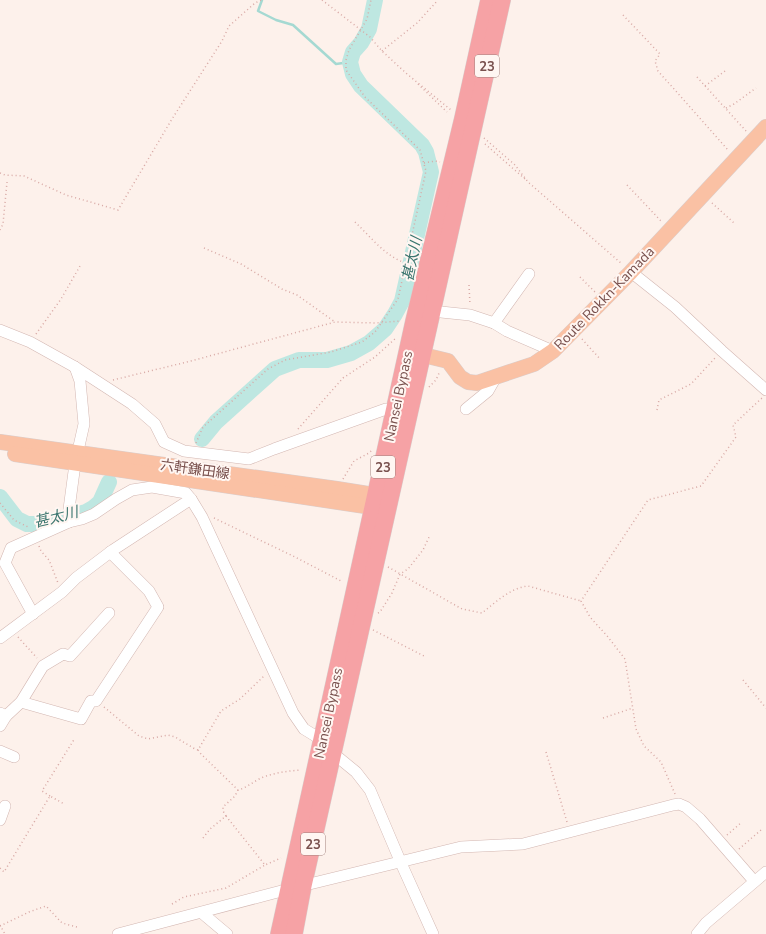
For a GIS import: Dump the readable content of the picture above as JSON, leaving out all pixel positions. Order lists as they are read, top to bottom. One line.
{"streets":{"highway":["23","Nansei Bypass"],"main road":["Route Rokkn-Kamada","六軒鎌田線"]},"crossings":[["Route Rokkn-Kamada","Nansei Bypass"],["Nansei Bypass","六軒鎌田線"]],"water":["甚太川"]}
